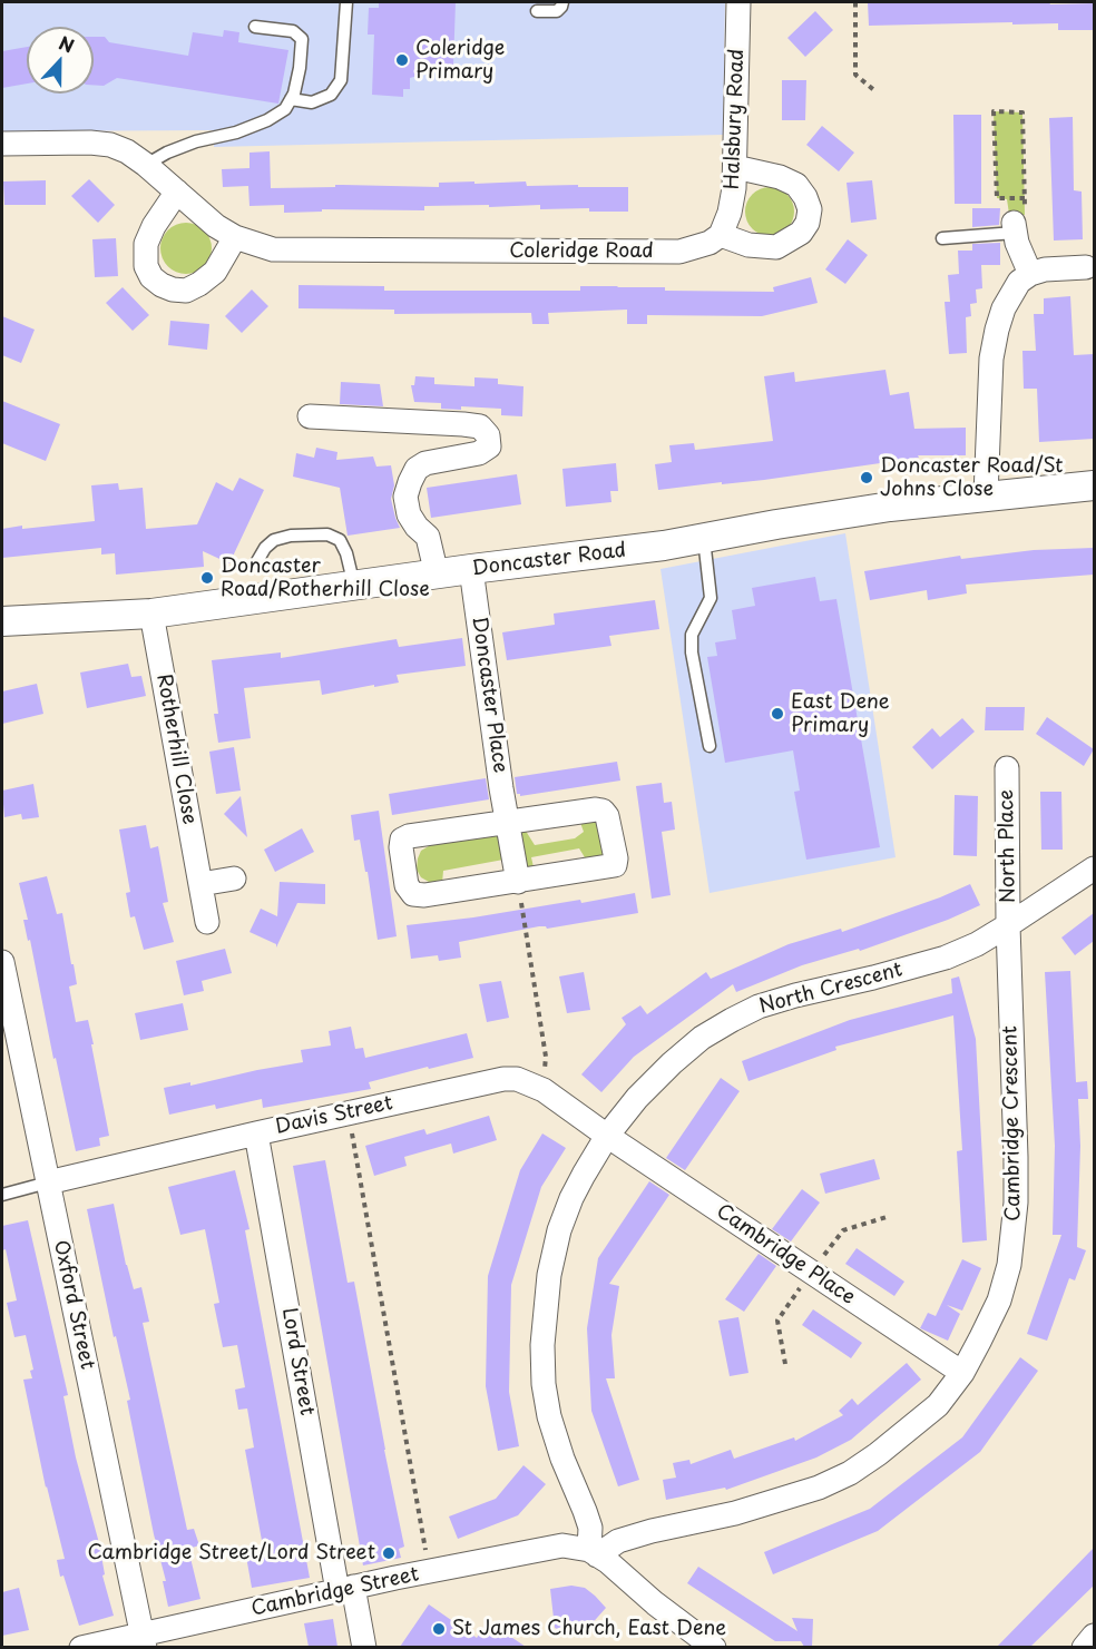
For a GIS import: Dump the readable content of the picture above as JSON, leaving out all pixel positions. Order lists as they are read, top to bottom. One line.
{"streets":{"street":["Halsbury Road","Coleridge Road","Doncaster Road","Doncaster Place","Rotherhill Close","North Place","North Crescent","Davis Street","Cambridge Crescent","Cambridge Place","Oxford Street","Lord Street","Cambridge Street"]},"crossings":[["Halsbury Road","Coleridge Road"],["Doncaster Road","Doncaster Place"],["Doncaster Road","Rotherhill Close"],["North Place","North Crescent"],["North Place","Cambridge Crescent"],["North Crescent","Davis Street"],["North Crescent","Cambridge Crescent"],["North Crescent","Cambridge Place"],["North Crescent","Cambridge Street"],["Davis Street","Cambridge Place"],["Davis Street","Oxford Street"],["Davis Street","Lord Street"],["Cambridge Crescent","Cambridge Place"],["Cambridge Crescent","Cambridge Street"],["Oxford Street","Cambridge Street"],["Lord Street","Cambridge Street"]],"places":["Coleridge Primary","Doncaster Road/St Johns Close","Doncaster Road/Rotherhill Close","East Dene Primary","Cambridge Street/Lord Street","St James Church, East Dene"],"north":"top"}
